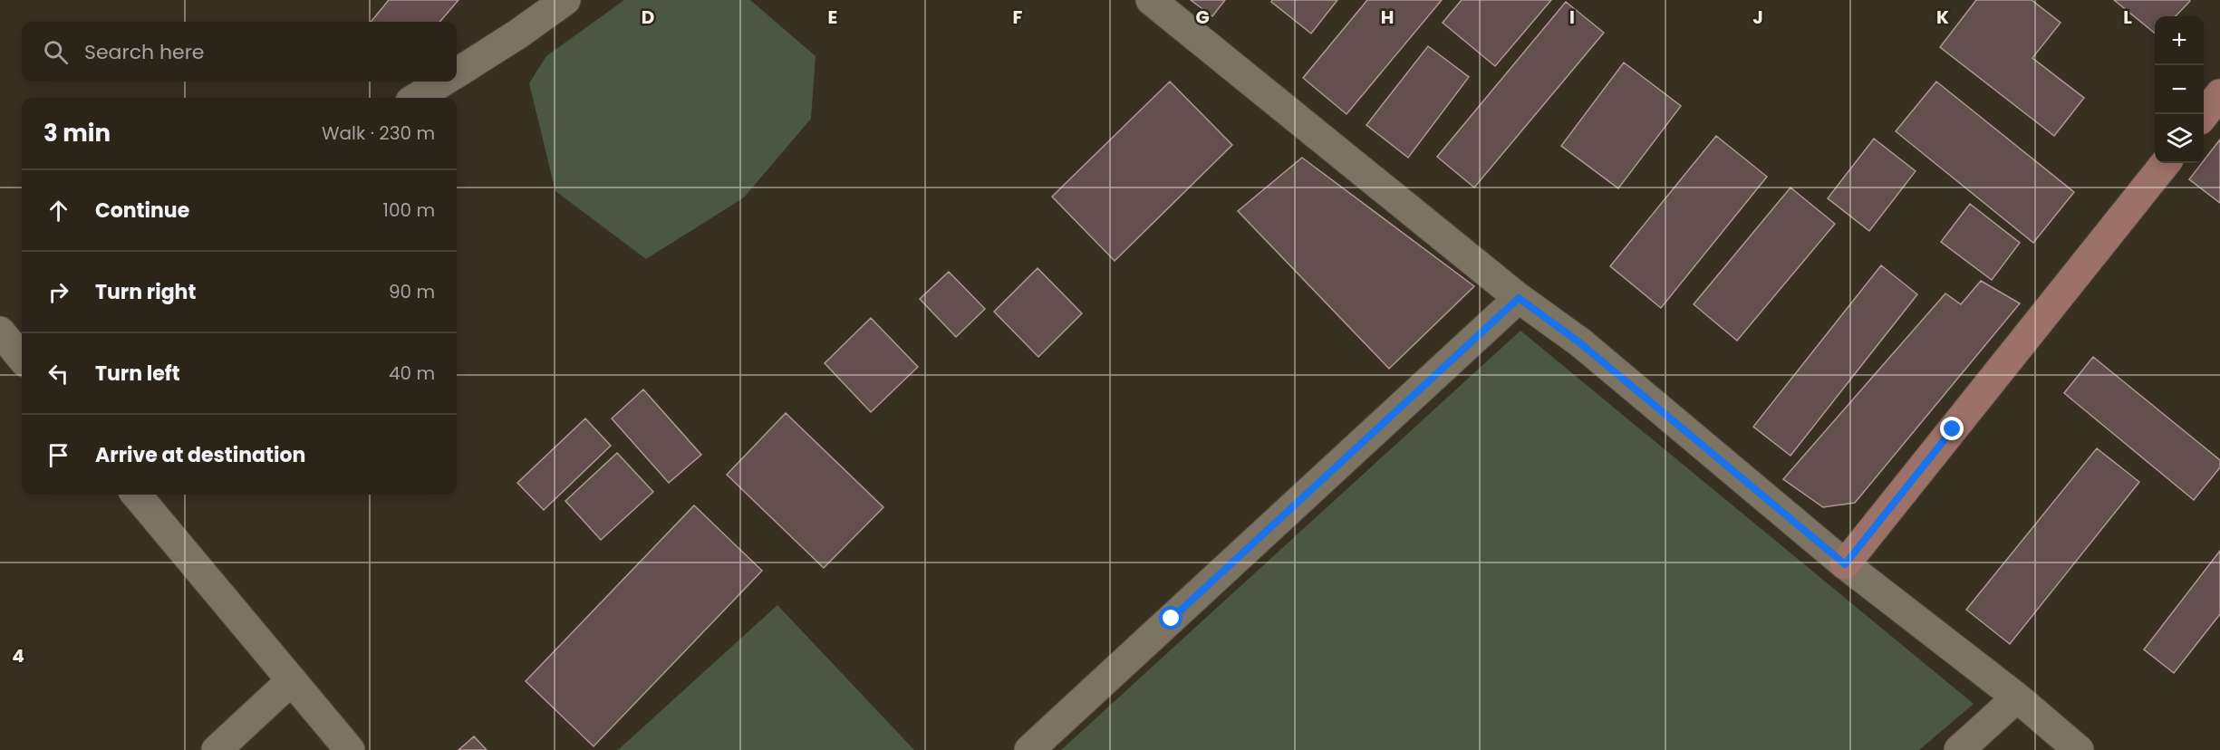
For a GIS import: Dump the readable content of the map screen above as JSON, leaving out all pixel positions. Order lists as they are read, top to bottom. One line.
{"page":{"map_buttons":["+","−"],"search":"Search here","heading":["3 min","Walk · 230 m"],"list":[["Continue","100 m"],["Turn right","90 m"],["Turn left","40 m"],"Arrive at destination"]},"grid":{"columns":["D","E","F","G","H","I","J","K","L"],"rows":["4"]}}
